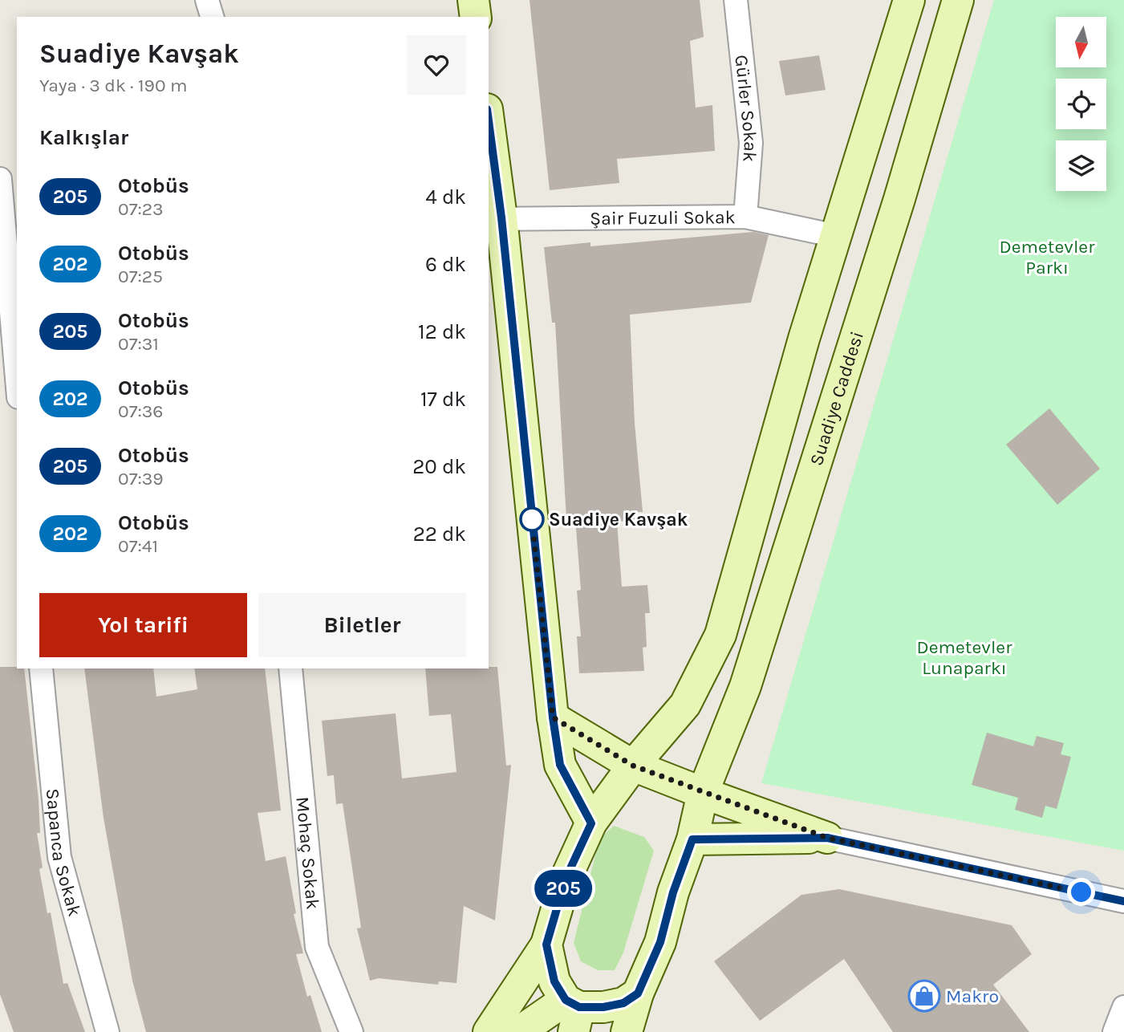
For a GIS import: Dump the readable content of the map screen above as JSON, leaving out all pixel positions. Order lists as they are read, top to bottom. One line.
{"streets":{"main road":["Suadiye Caddesi"],"street":["Gürler Sokak","Şair Fuzuli Sokak","Sapanca Sokak","Mohaç Sokak"]},"crossings":[["Gürler Sokak","Şair Fuzuli Sokak"]],"parks":["Demetevler Parkı","Demetevler Lunaparkı"],"places":{"other":["Suadiye Kavşak"],"shop":["Makro"]},"lines":["bus line 205"],"north":"bottom","page":{"on_map":"205","heading":[["Suadiye Kavşak","Yaya · 3 dk · 190 m"],"Kalkışlar"],"list":[{"mark":"205","name":"Otobüs","note":"07:23","value":"4 dk"},{"mark":"202","name":"Otobüs","note":"07:25","value":"6 dk"},{"mark":"205","name":"Otobüs","note":"07:31","value":"12 dk"},{"mark":"202","name":"Otobüs","note":"07:36","value":"17 dk"},{"mark":"205","name":"Otobüs","note":"07:39","value":"20 dk"},{"mark":"202","name":"Otobüs","note":"07:41","value":"22 dk"}],"buttons":["Yol tarifi","Biletler"]}}
